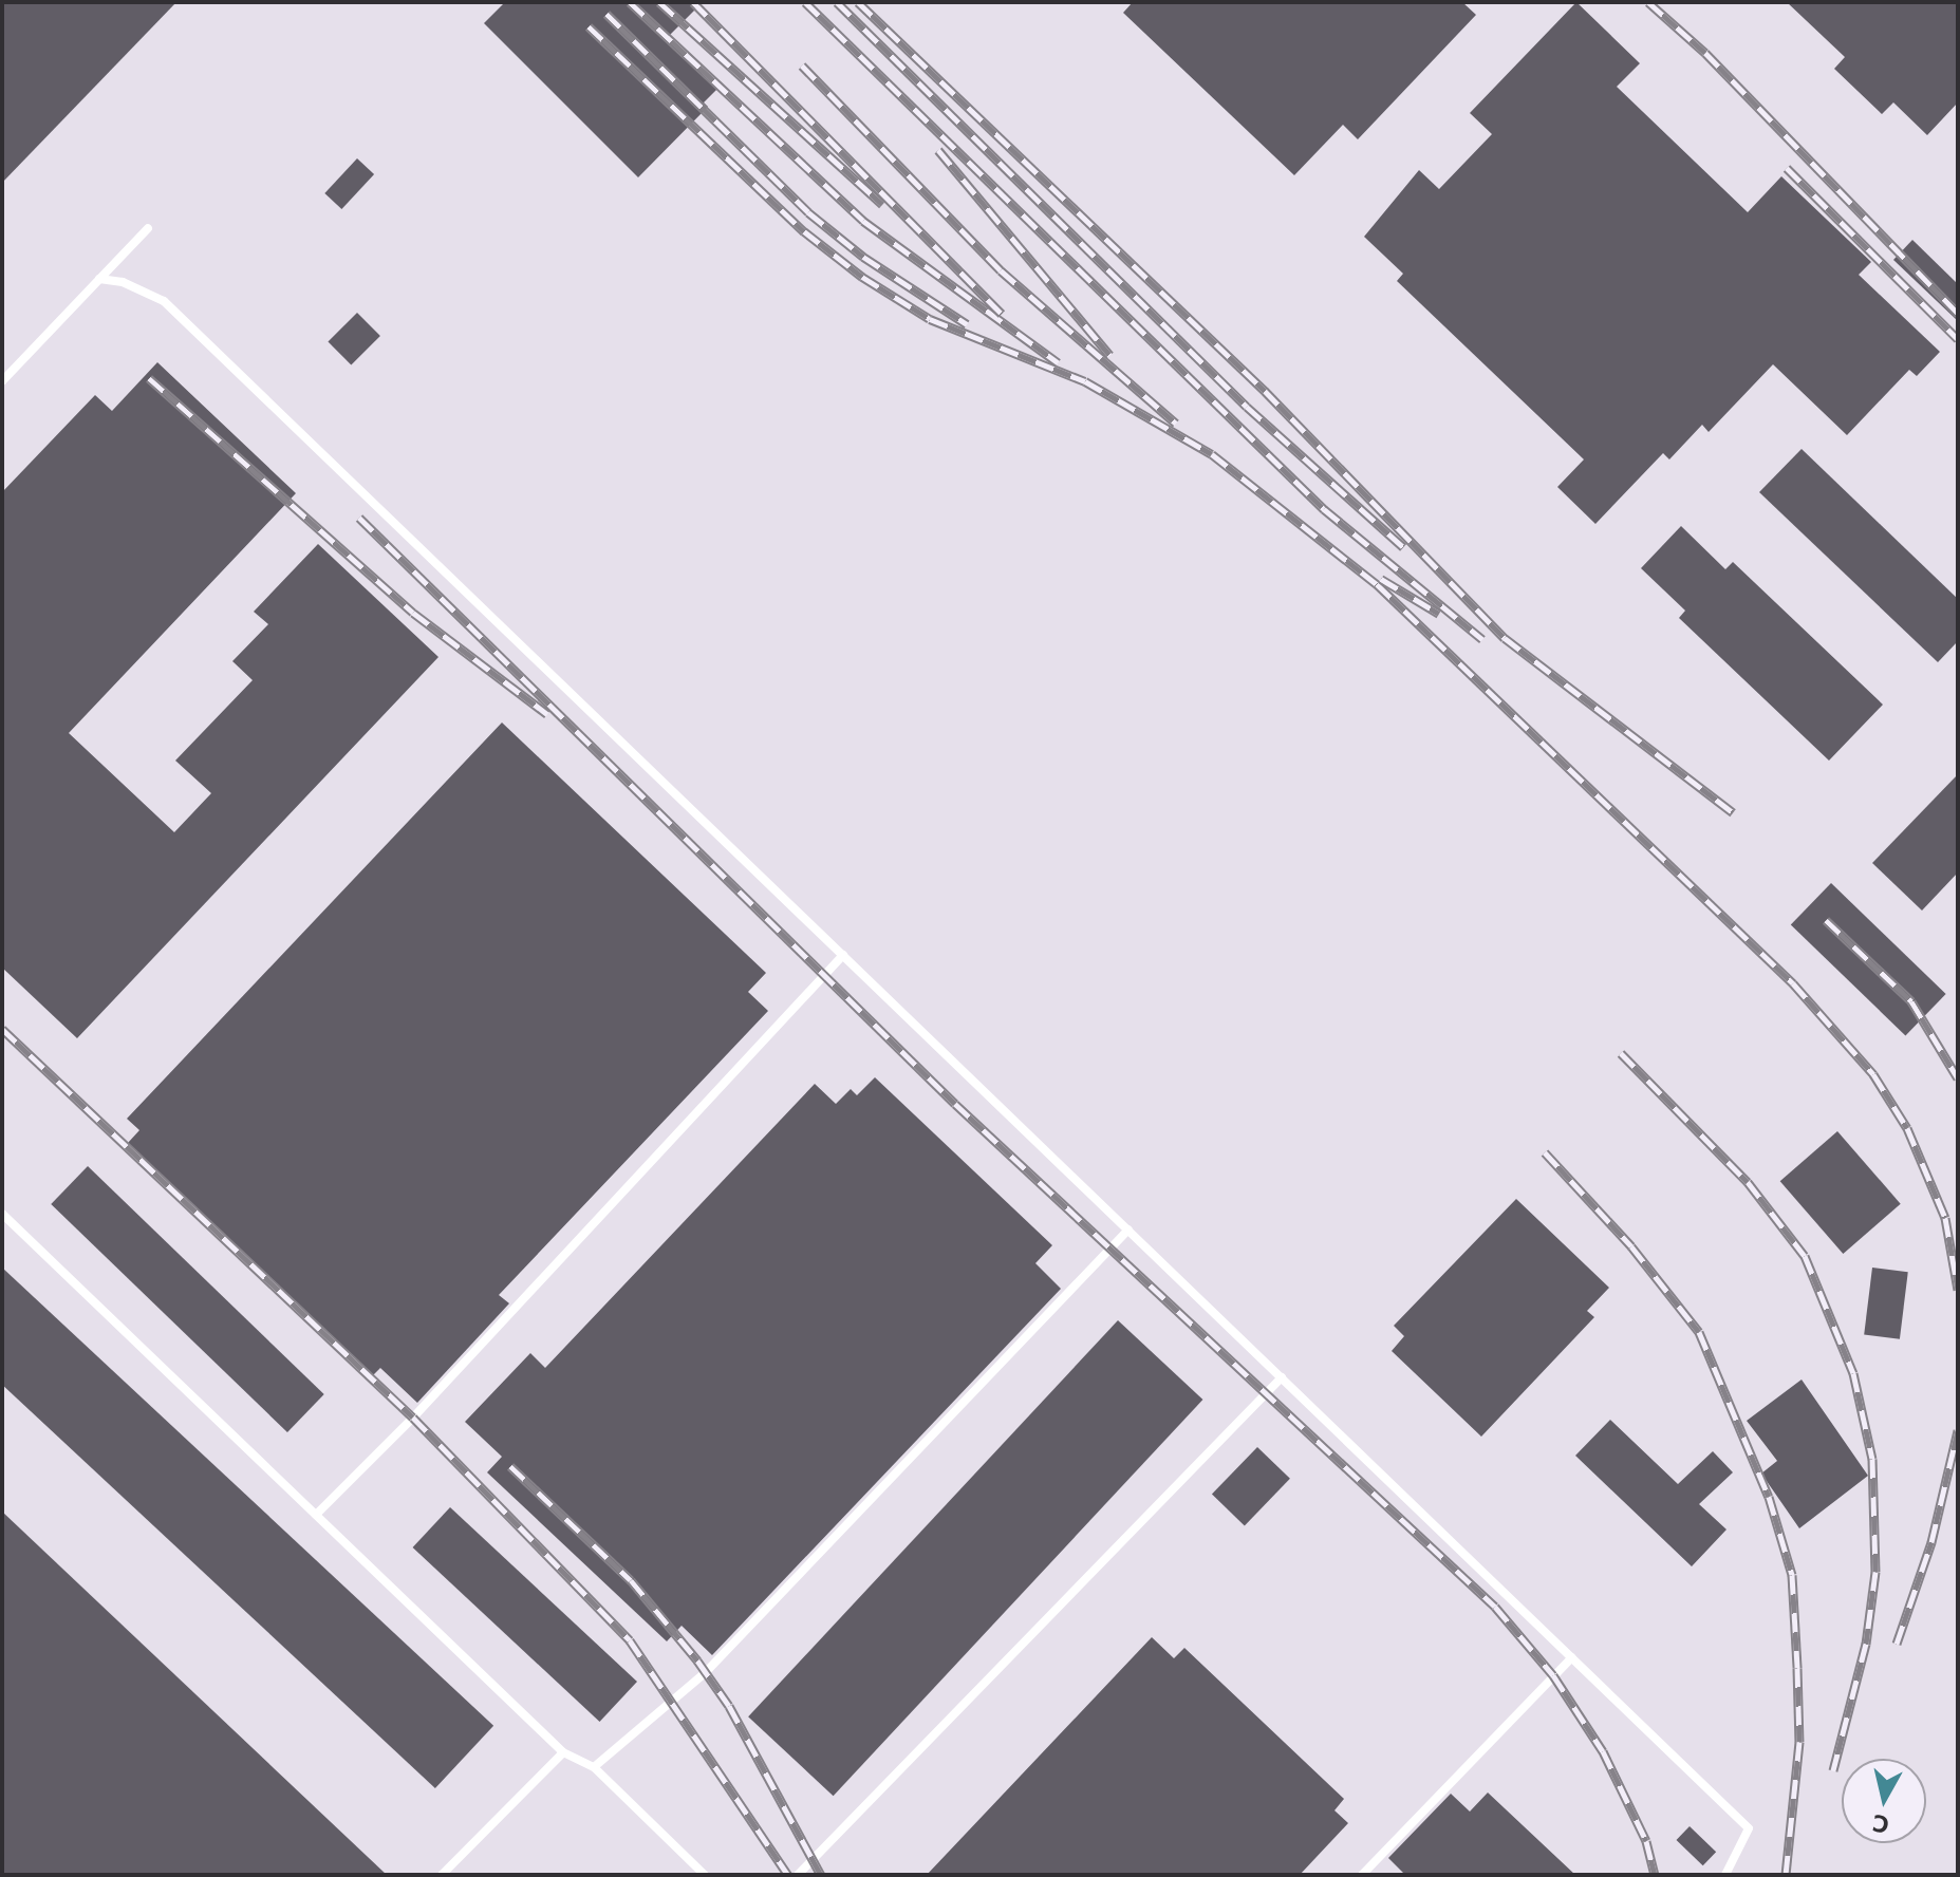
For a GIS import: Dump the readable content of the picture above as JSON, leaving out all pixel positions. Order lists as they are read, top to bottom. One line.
{"north":"bottom"}
